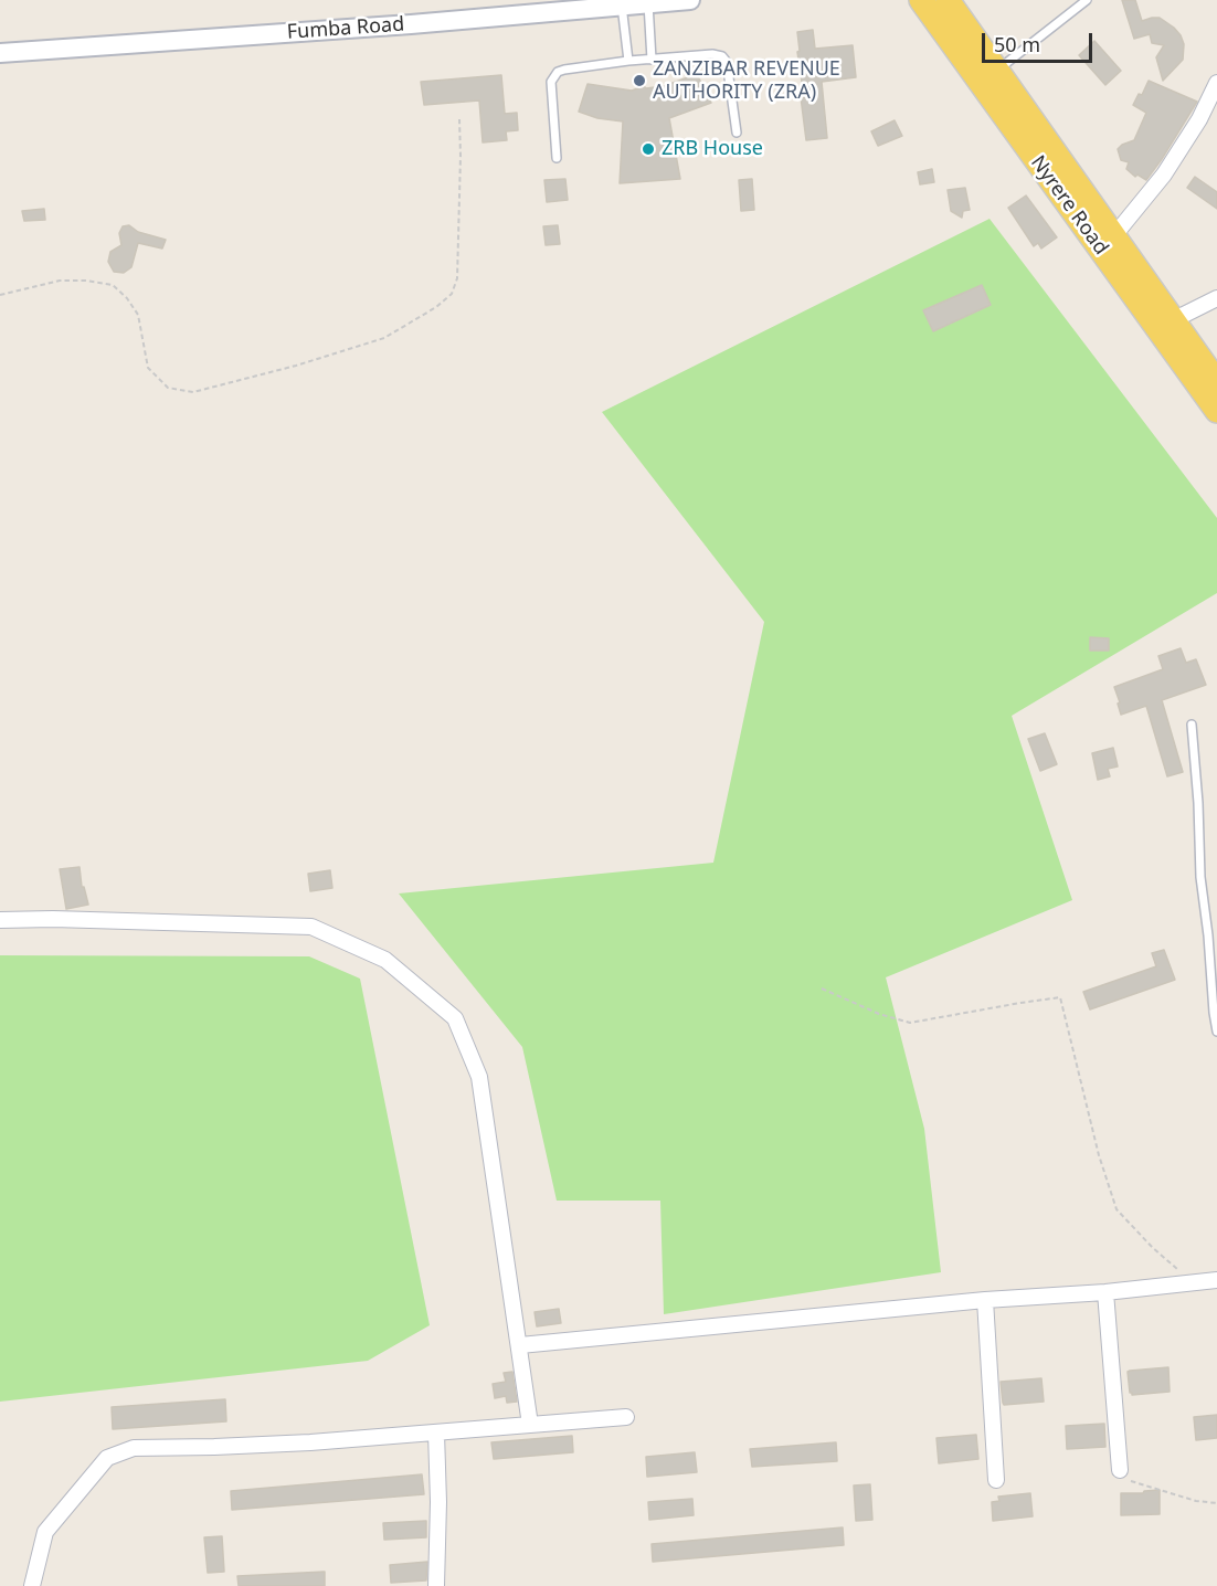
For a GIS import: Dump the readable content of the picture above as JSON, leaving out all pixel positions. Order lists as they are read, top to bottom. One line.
{"streets":{"main road":["Nyrere Road"],"street":["Fumba Road"]},"places":["ZANZIBAR REVENUE AUTHORITY (ZRA)","ZRB House"],"scale_bar":"50 m"}
